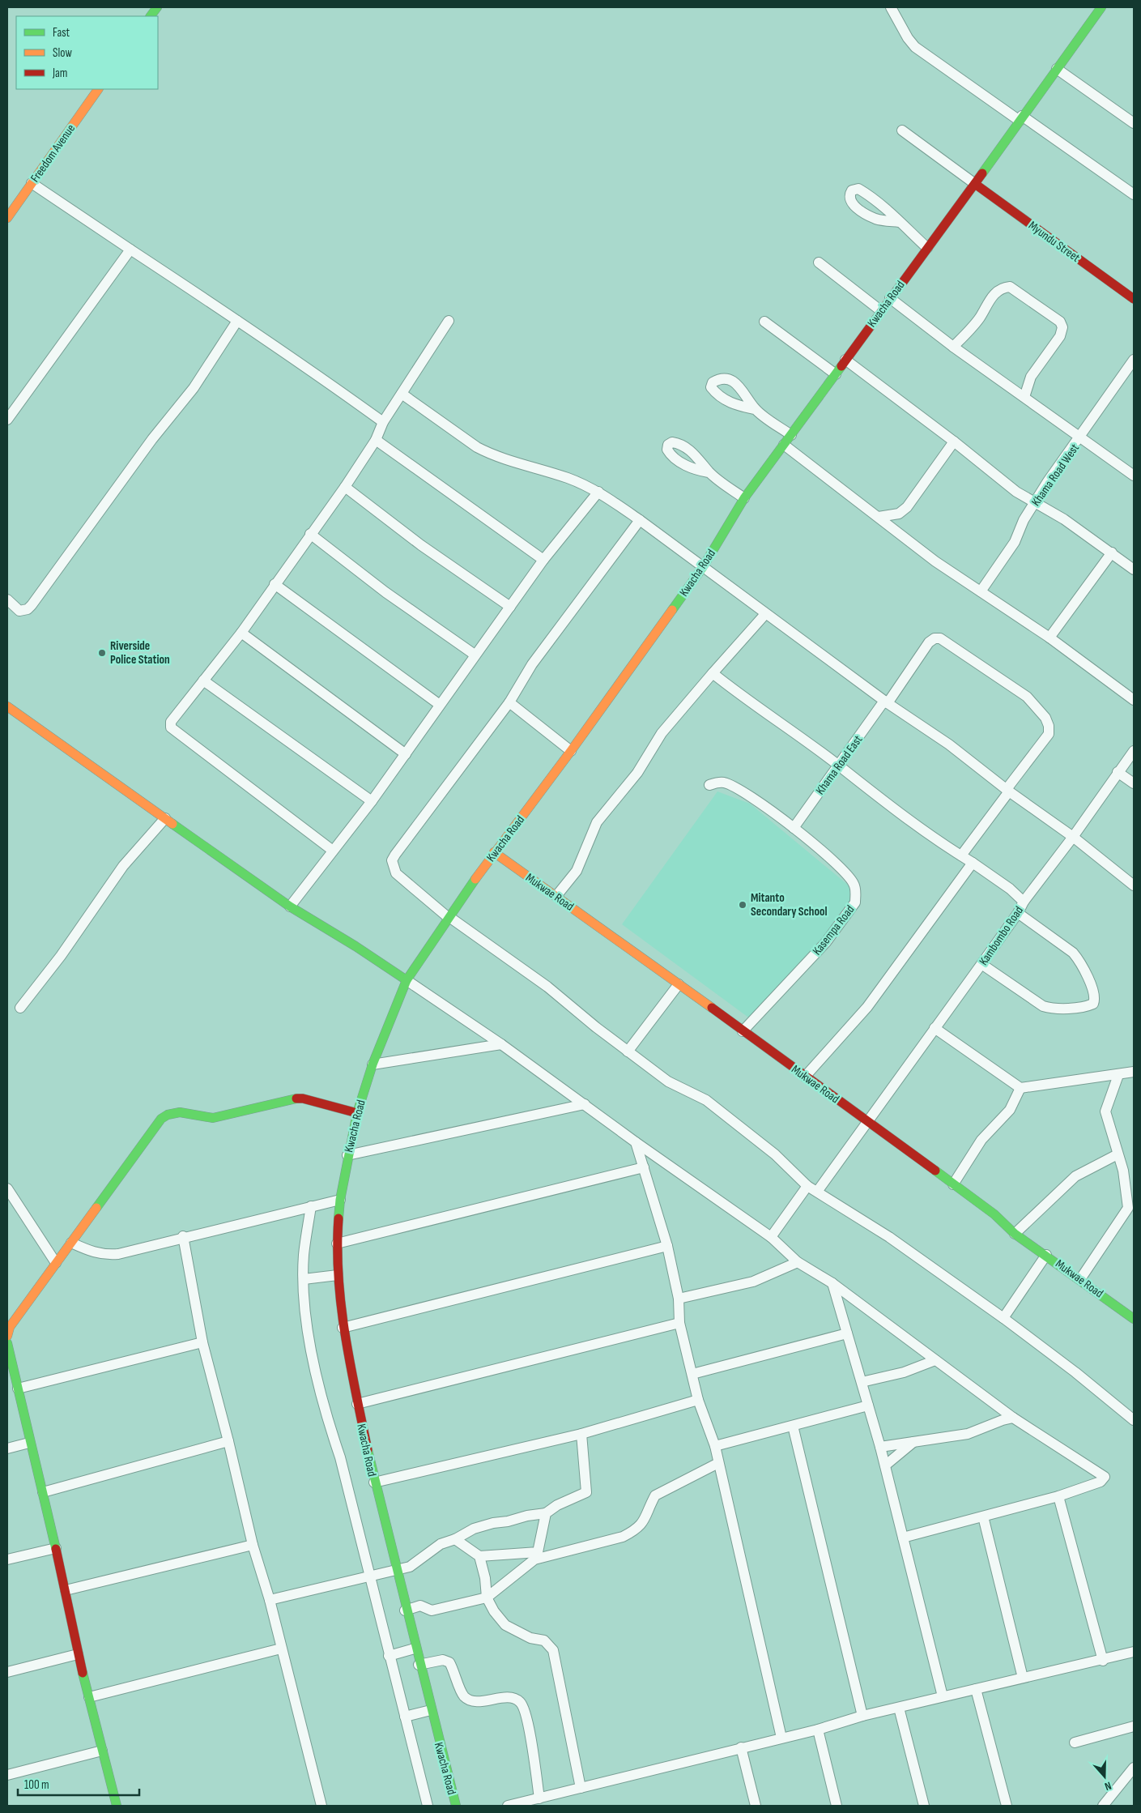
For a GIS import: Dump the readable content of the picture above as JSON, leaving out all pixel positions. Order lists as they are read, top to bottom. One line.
{"streets":{"main road":["Freedom Avenue","Myundu Street","Kwacha Road","Mukwae Road"],"street":["Khama Road West","Khama Road East","Kasempa Road","Kambombo Road"]},"crossings":[["Myundu Street","Kwacha Road"],["Kwacha Road","Mukwae Road"],["Khama Road East","Kasempa Road"],["Mukwae Road","Kasempa Road"],["Mukwae Road","Kambombo Road"]],"places":["Riverside Police Station","Mitanto Secondary School"],"legend":["Fast","Slow","Jam"],"scale_bar":"100 m","north":"bottom"}
